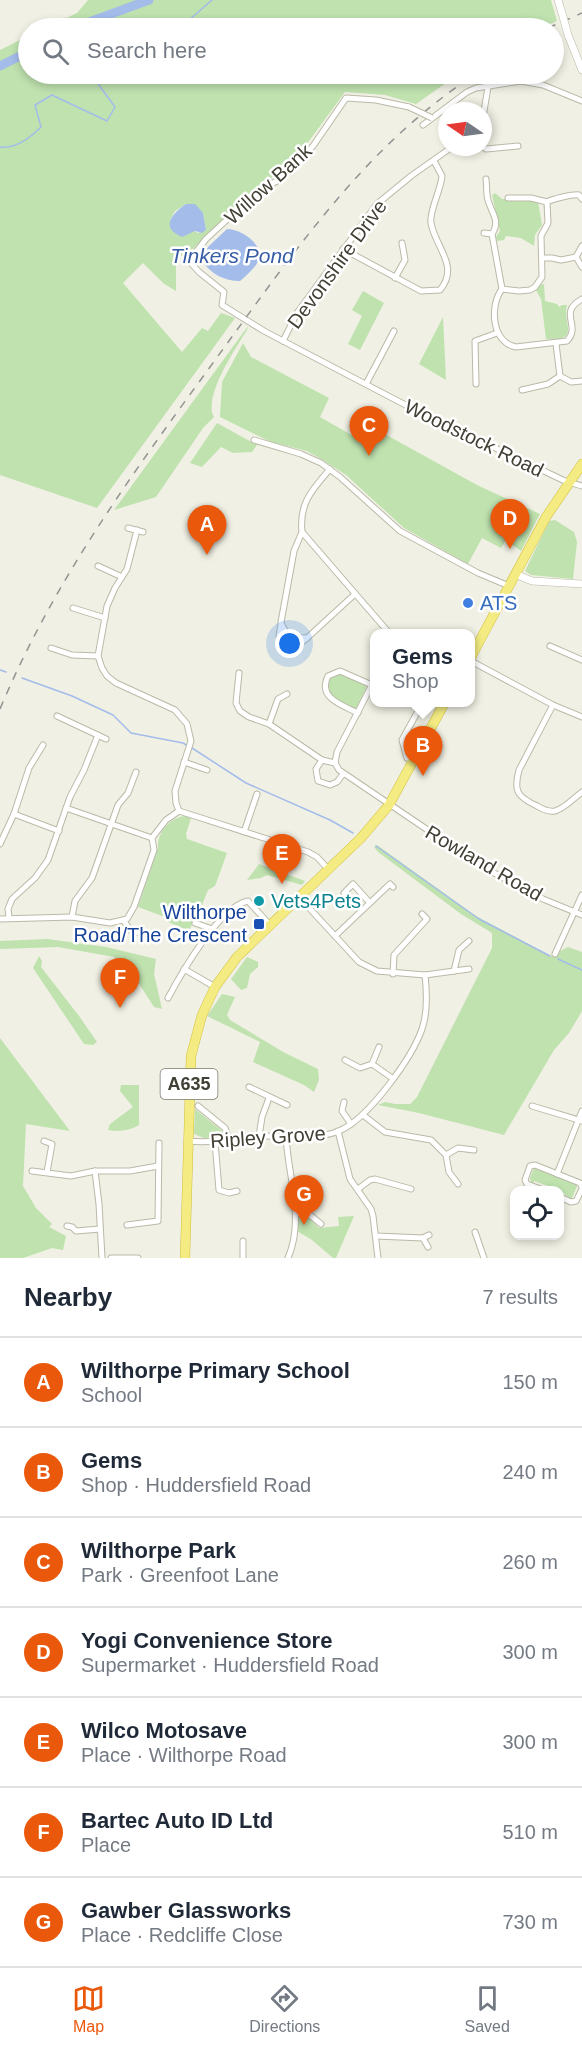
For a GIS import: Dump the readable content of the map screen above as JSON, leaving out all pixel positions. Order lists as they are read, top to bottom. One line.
{"streets":{"highway":["A635"],"street":["Willow Bank","Devonshire Drive","Woodstock Road","Rowland Road","Ripley Grove"]},"crossings":[["Willow Bank","Woodstock Road"],["Devonshire Drive","Woodstock Road"],["Rowland Road","A635"],["A635","Ripley Grove"]],"water":["Tinkers Pond"],"places":{"other":["ATS","Vets4Pets"],"transit":["Wilthorpe Road/The Crescent"]},"north":"left","page":{"search":"Search here","pins":["C","D","A","B","E","F","G"],"popup":["Gems","Shop"],"heading":["Nearby","7 results"],"list":[{"mark":"A","name":"Wilthorpe Primary School","note":"School","value":"150 m"},{"mark":"B","name":"Gems","note":"Shop · Huddersfield Road","value":"240 m"},{"mark":"C","name":"Wilthorpe Park","note":"Park · Greenfoot Lane","value":"260 m"},{"mark":"D","name":"Yogi Convenience Store","note":"Supermarket · Huddersfield Road","value":"300 m"},{"mark":"E","name":"Wilco Motosave","note":"Place · Wilthorpe Road","value":"300 m"},{"mark":"F","name":"Bartec Auto ID Ltd","note":"Place","value":"510 m"},{"mark":"G","name":"Gawber Glassworks","note":"Place · Redcliffe Close","value":"730 m"}],"nav":["Map","Directions","Saved"]}}
